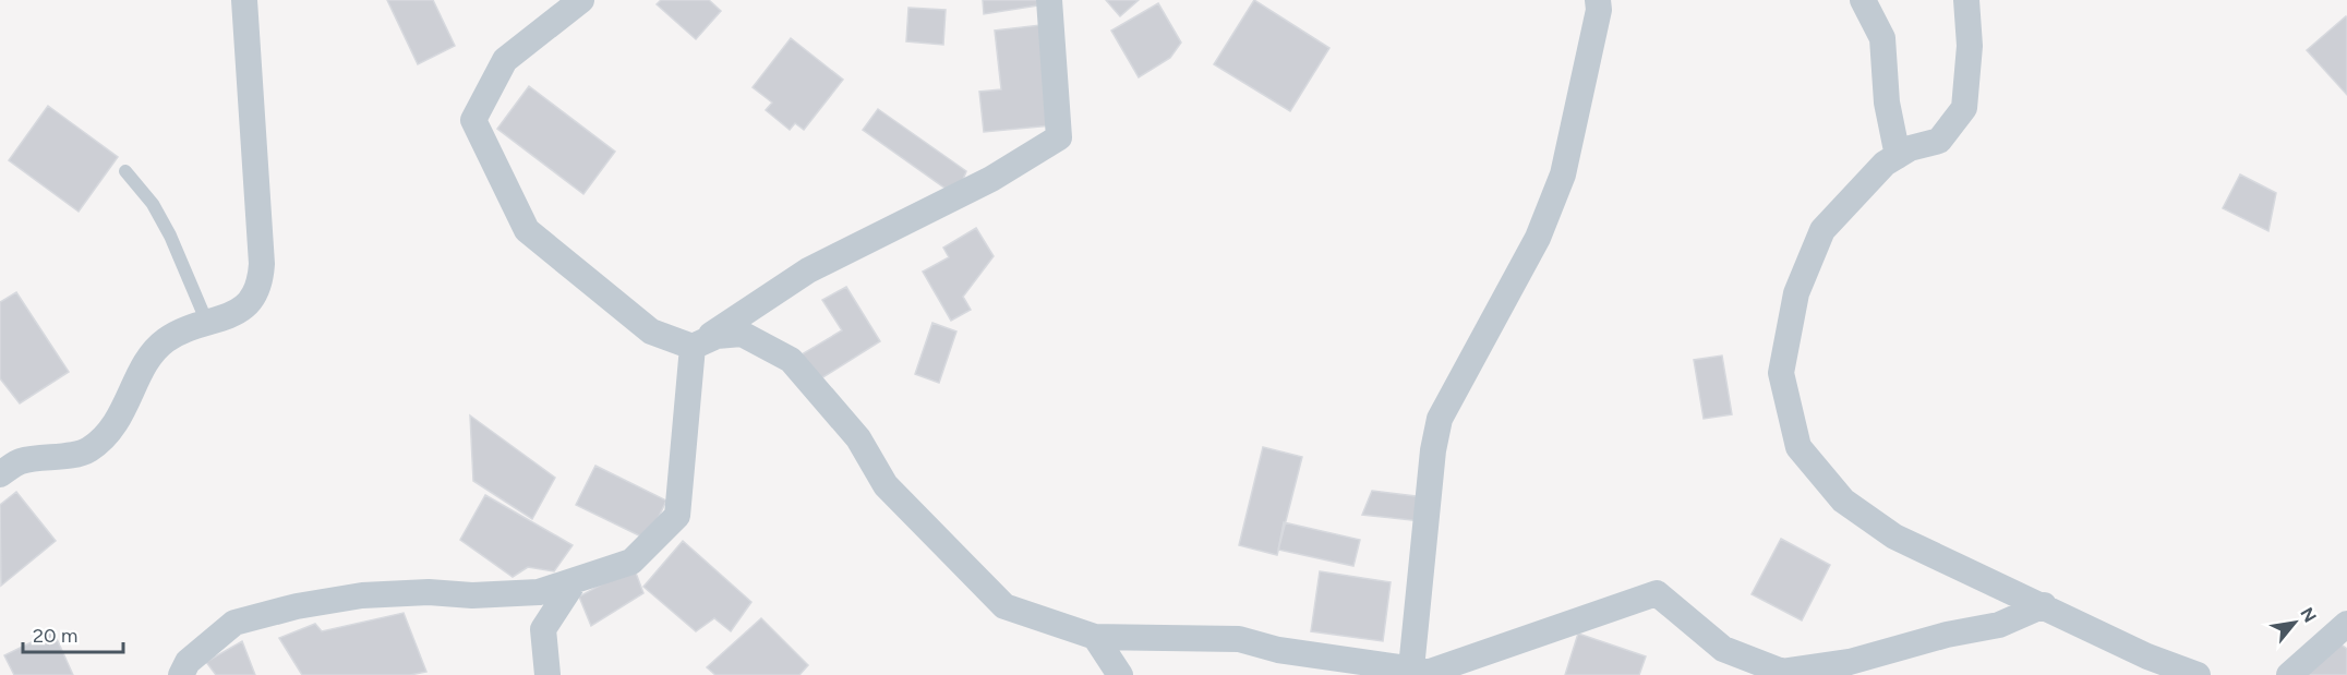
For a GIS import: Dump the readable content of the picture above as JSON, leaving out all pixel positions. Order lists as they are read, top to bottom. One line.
{"scale_bar":"20 m","north":"top right"}
